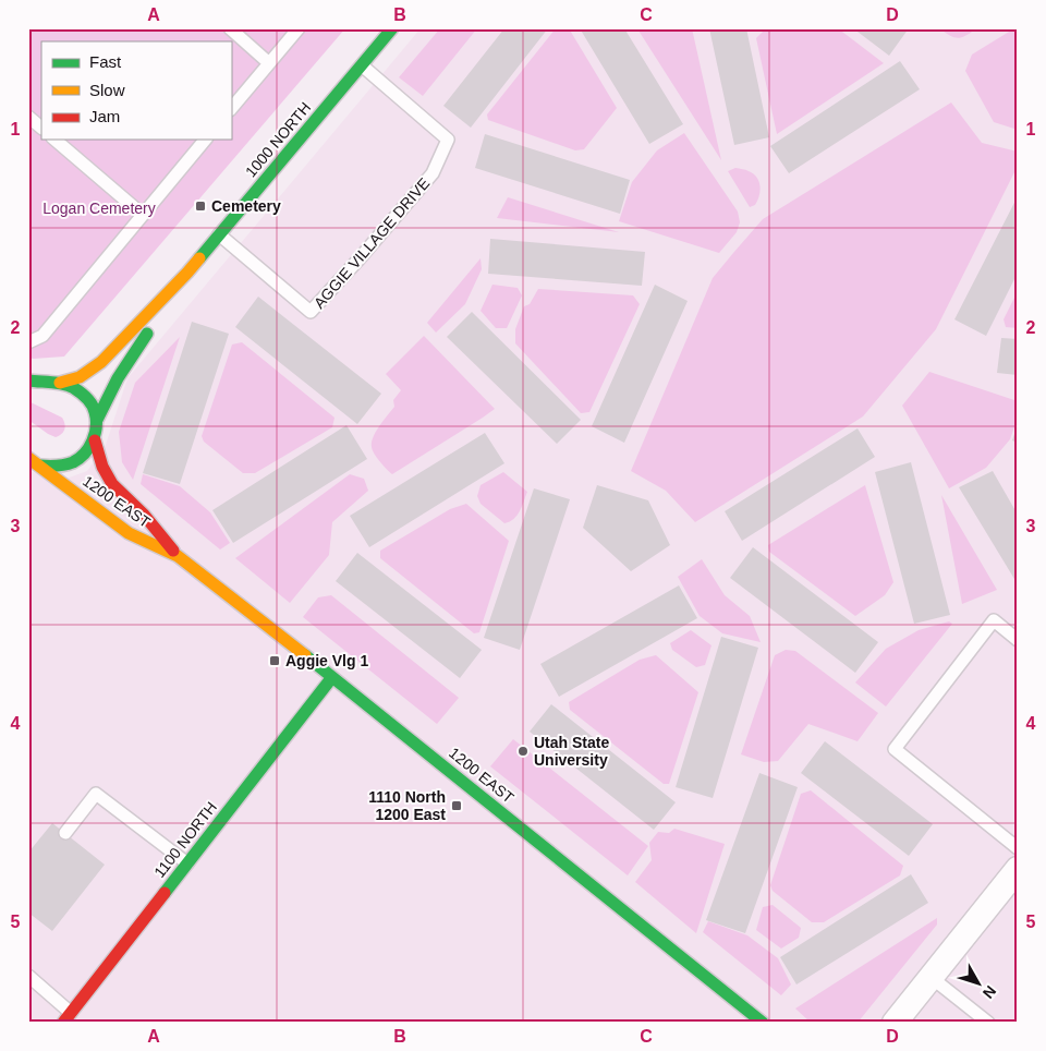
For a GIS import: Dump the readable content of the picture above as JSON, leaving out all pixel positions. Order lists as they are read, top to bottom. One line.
{"streets":{"main road":["1000 NORTH","1200 EAST","1100 NORTH"],"lane":["AGGIE VILLAGE DRIVE"]},"crossings":[["1000 NORTH","AGGIE VILLAGE DRIVE"],["1000 NORTH","1200 EAST"],["1200 EAST","1100 NORTH"]],"parks":["Logan Cemetery"],"places":{"transit":["Cemetery","Aggie Vlg 1","1110 North 1200 East"],"other":["Utah State University"]},"legend":["Fast","Slow","Jam"],"north":"bottom right","grid":{"columns":["A","B","C","D"],"rows":["1","2","3","4","5"]}}
